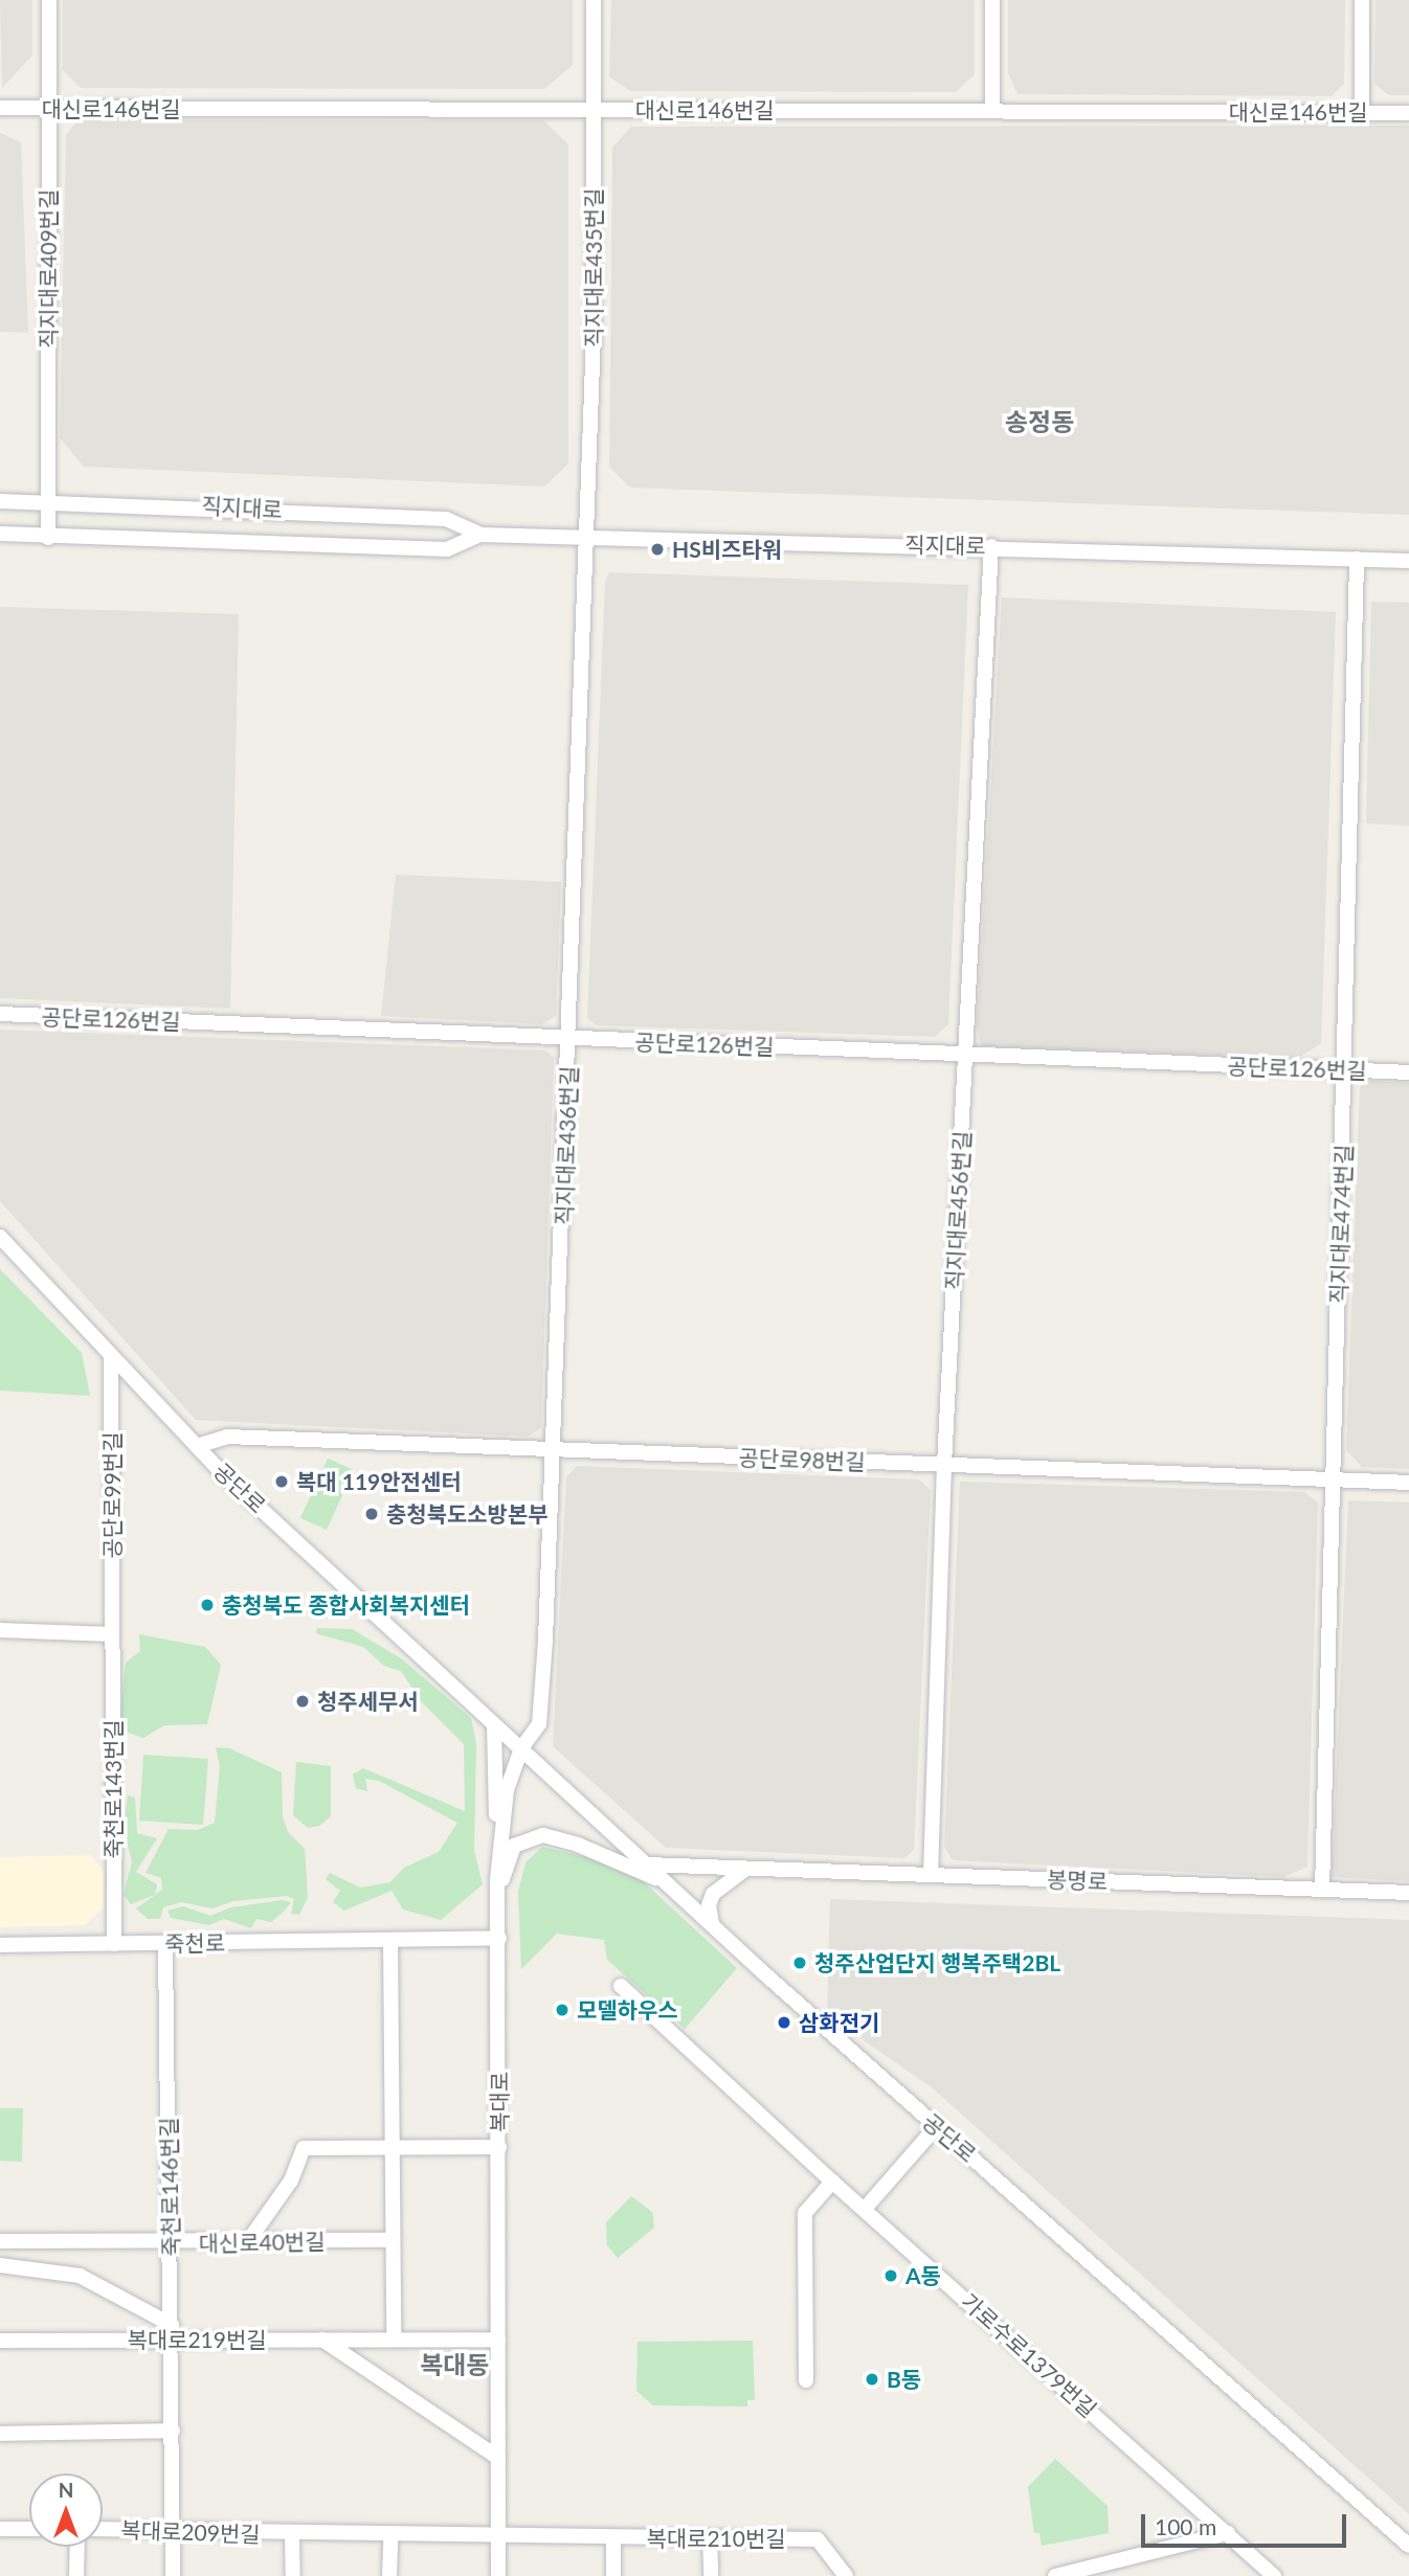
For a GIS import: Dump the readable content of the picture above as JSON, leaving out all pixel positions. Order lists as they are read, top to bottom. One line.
{"streets":{"street":["대신로146번길","직지대로435번길","직지대로409번길","직지대로","공단로126번길","직지대로436번길","직지대로456번길","직지대로474번길","공단로98번길","공단로","공단로99번길","죽천로143번길","봉명로","죽천로","복대로","죽천로146번길","대신로40번길","복대로219번길","가로수로1379번길","복대로209번길","복대로210번길"]},"crossings":[["대신로146번길","직지대로435번길"],["대신로146번길","직지대로409번길"],["직지대로435번길","직지대로"],["직지대로435번길","직지대로436번길"],["직지대로409번길","직지대로"],["직지대로","직지대로436번길"],["직지대로","직지대로456번길"],["직지대로","직지대로474번길"],["공단로126번길","직지대로436번길"],["공단로126번길","직지대로456번길"],["공단로126번길","직지대로474번길"],["직지대로436번길","공단로98번길"],["직지대로436번길","공단로"],["직지대로436번길","복대로"],["직지대로456번길","공단로98번길"],["직지대로456번길","봉명로"],["직지대로474번길","공단로98번길"],["직지대로474번길","봉명로"],["공단로98번길","공단로"],["공단로","공단로99번길"],["공단로","봉명로"],["공단로","복대로"],["공단로99번길","죽천로143번길"],["죽천로143번길","죽천로"],["죽천로","복대로"],["죽천로","죽천로146번길"],["복대로","복대로219번길"],["복대로","복대로209번길"],["복대로","복대로210번길"],["죽천로146번길","대신로40번길"],["죽천로146번길","복대로219번길"],["죽천로146번길","복대로209번길"],["복대로209번길","복대로210번길"]],"districts":["송정동","복대동"],"places":["HS비즈타워","복대 119안전센터","충청북도소방본부","충청북도 종합사회복지센터","청주세무서","청주산업단지 행복주택2BL","모델하우스","삼화전기","A동","B동"],"scale_bar":"100 m","north":"top"}
